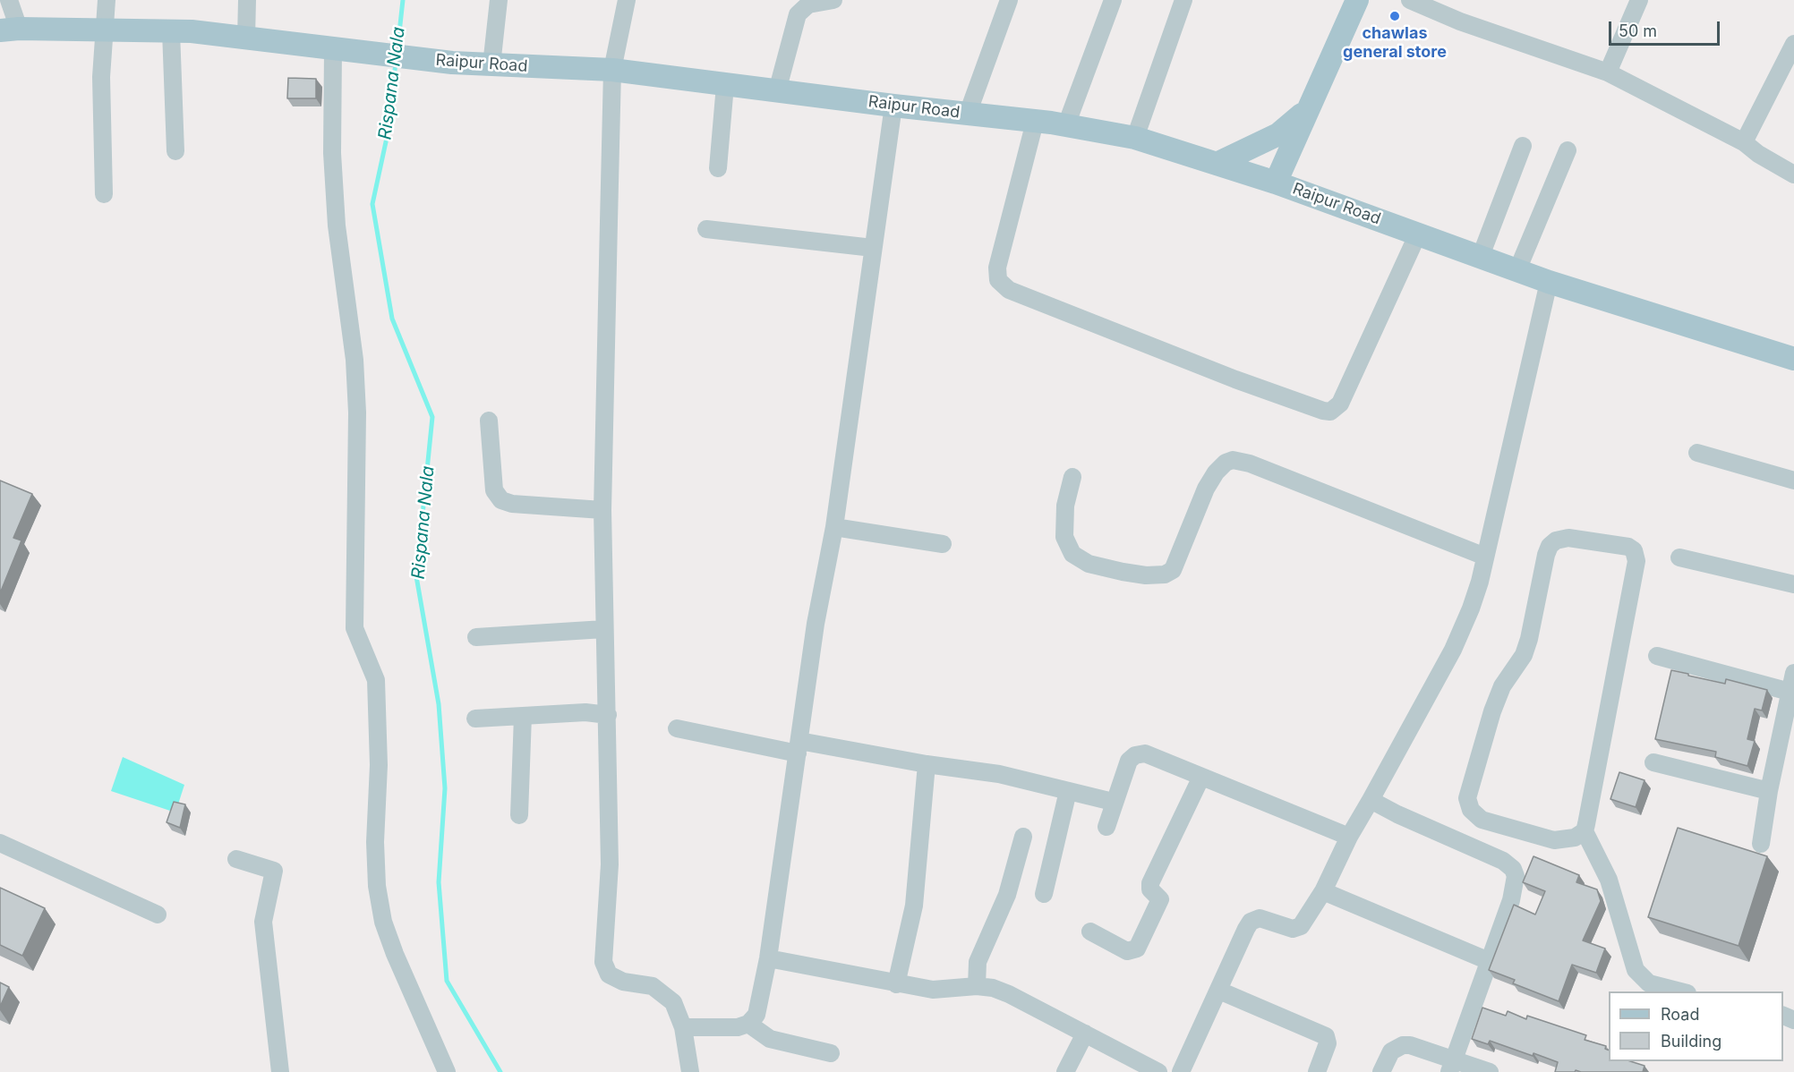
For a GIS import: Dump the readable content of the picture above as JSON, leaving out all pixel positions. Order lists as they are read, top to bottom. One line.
{"streets":{"main road":["Raipur Road"]},"water":["Rispana Nala"],"places":["chawlas general store"],"legend":["Road","Building"],"scale_bar":"50 m"}
